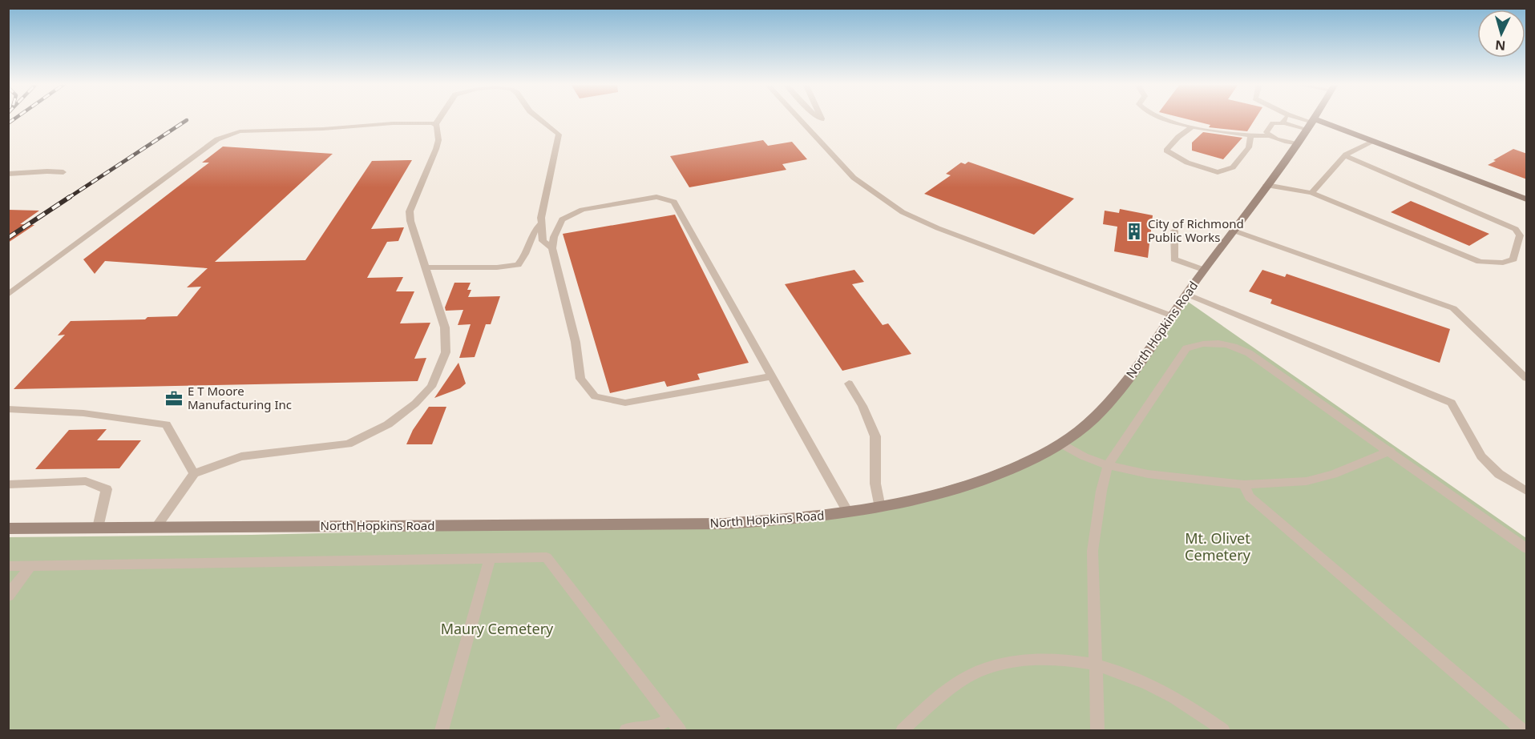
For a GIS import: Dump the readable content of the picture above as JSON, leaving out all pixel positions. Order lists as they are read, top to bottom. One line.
{"streets":{"main road":["North Hopkins Road"]},"parks":["Mt. Olivet Cemetery","Maury Cemetery"],"places":{"building":["City of Richmond Public Works"],"office":["E T Moore Manufacturing Inc"]},"north":"bottom"}
